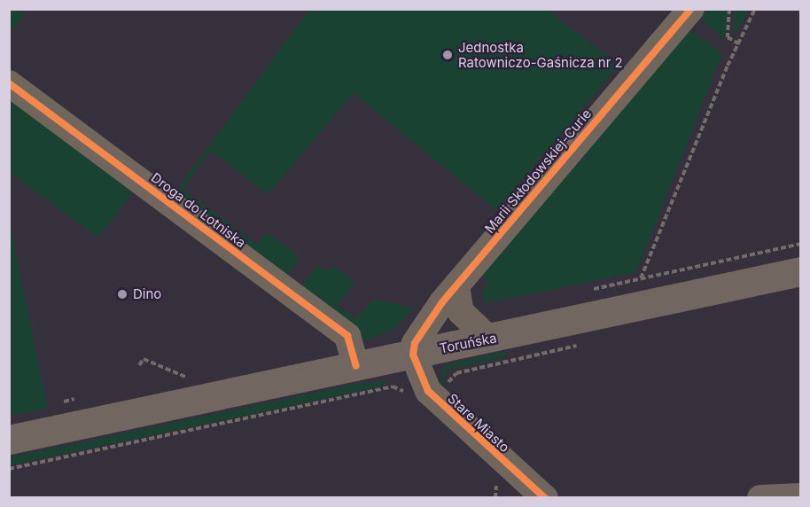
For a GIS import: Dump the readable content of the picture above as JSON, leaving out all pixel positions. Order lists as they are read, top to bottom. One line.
{"streets":{"main road":["Toruńska"],"street":["Marii Skłodowskiej-Curie","Droga do Lotniska","Stare Miasto"]},"crossings":[["Marii Skłodowskiej-Curie","Toruńska"],["Marii Skłodowskiej-Curie","Stare Miasto"],["Droga do Lotniska","Toruńska"],["Toruńska","Stare Miasto"]],"places":["Jednostka Ratowniczo-Gaśnicza nr 2","Dino"]}
